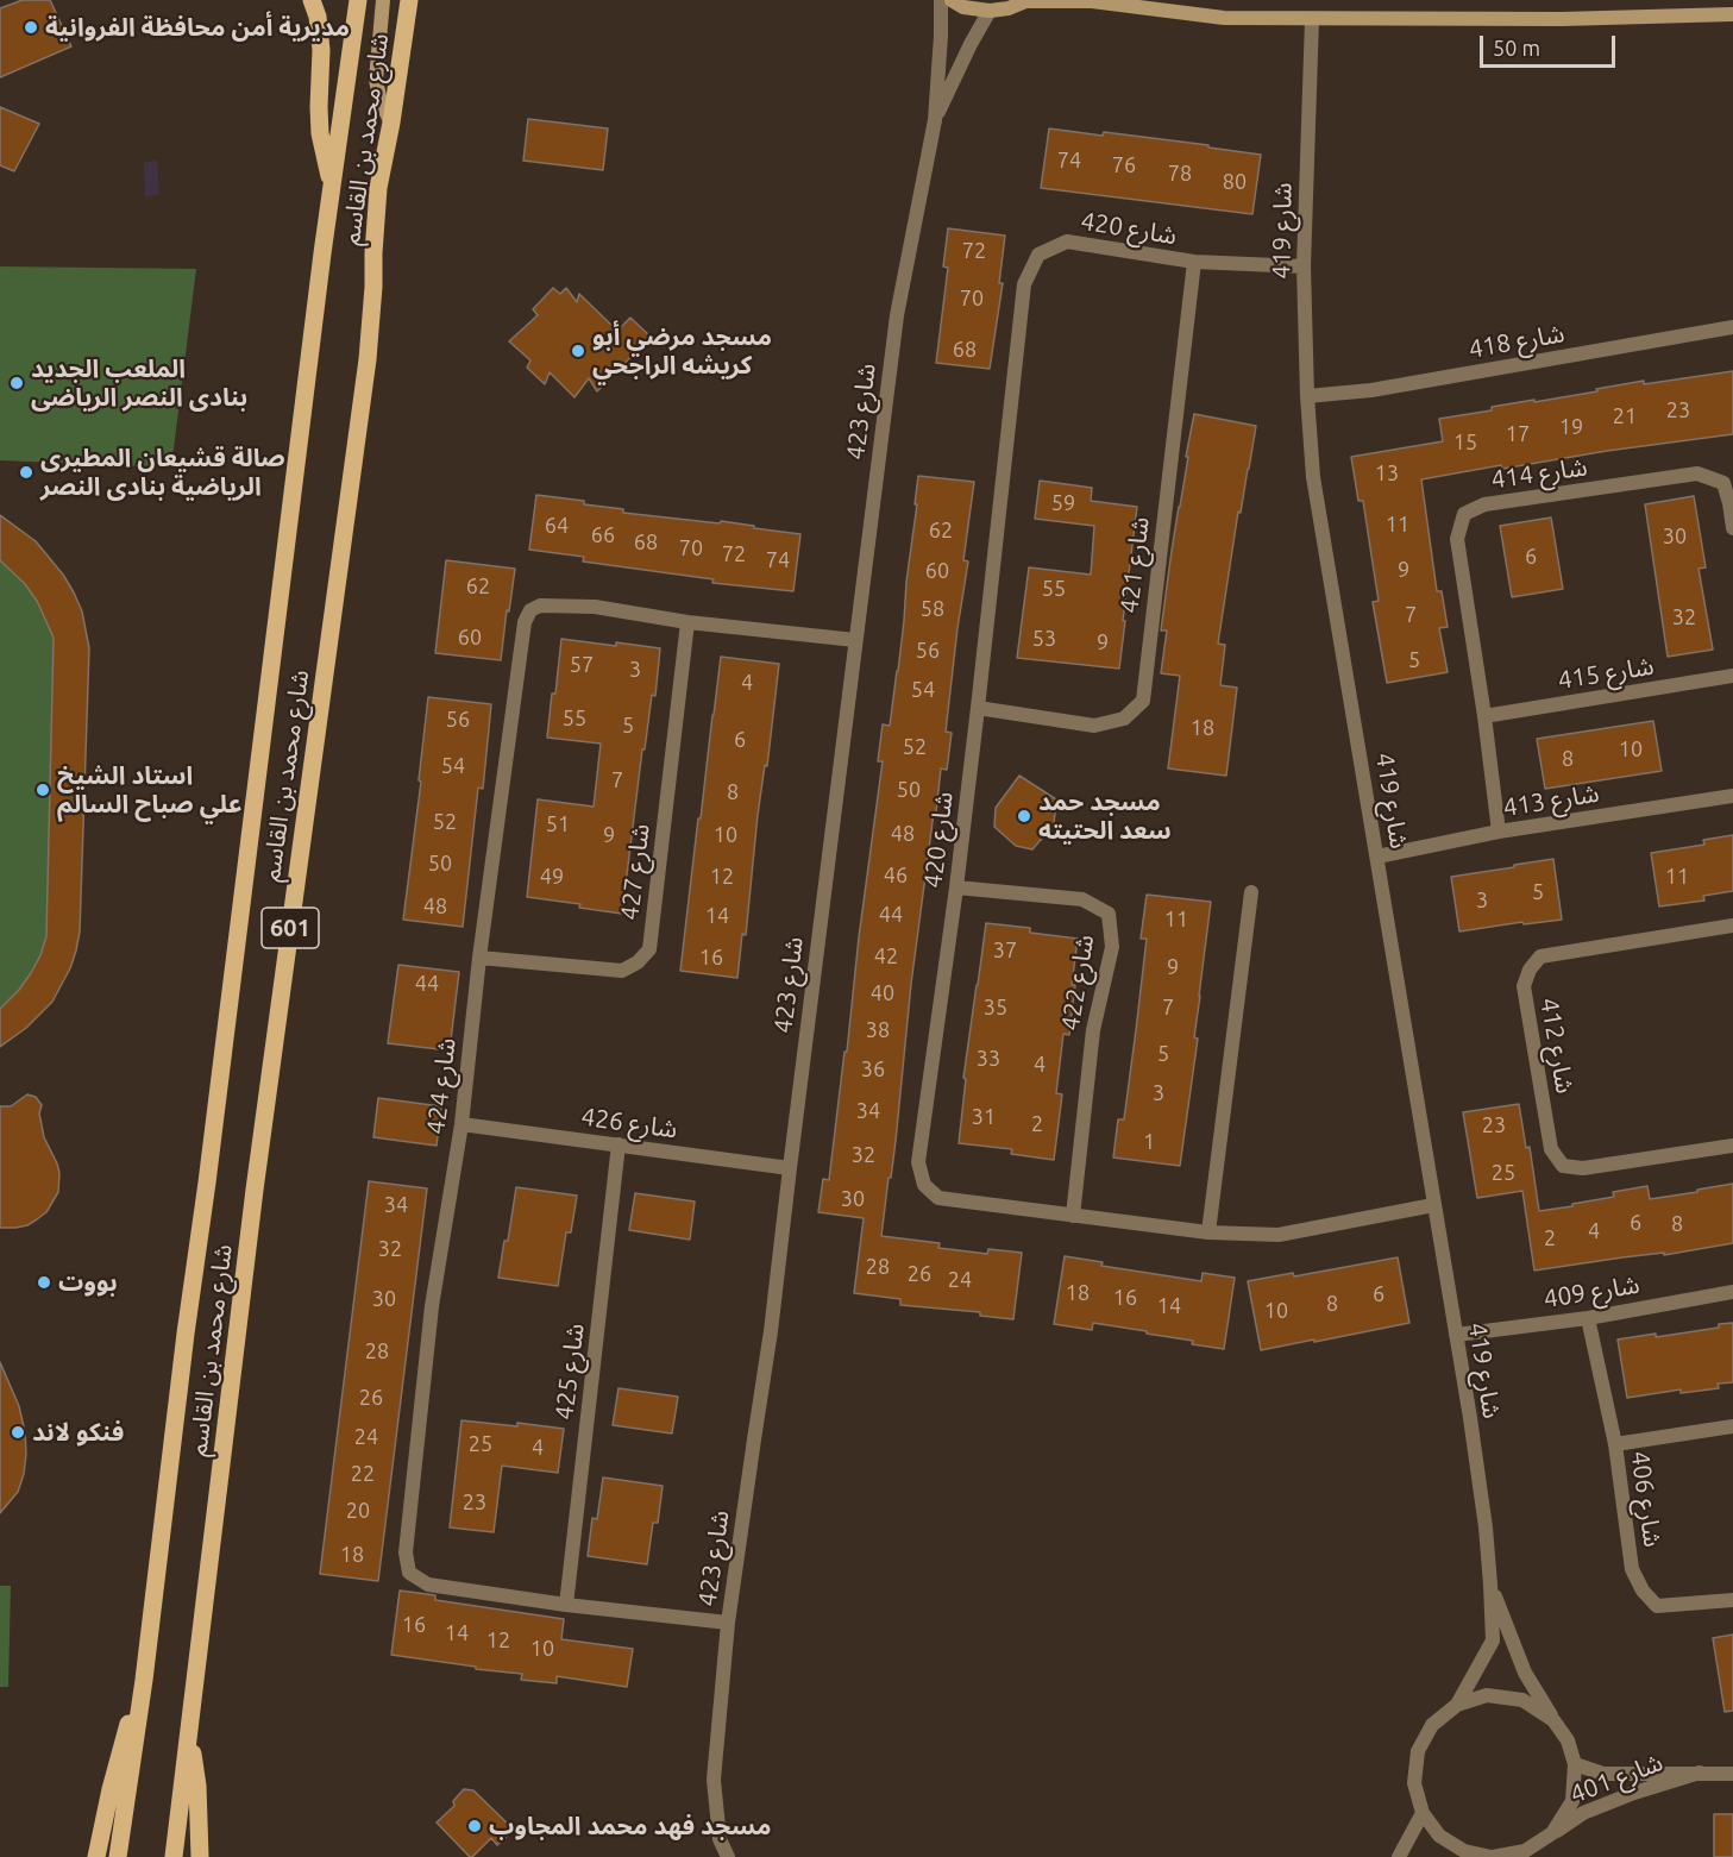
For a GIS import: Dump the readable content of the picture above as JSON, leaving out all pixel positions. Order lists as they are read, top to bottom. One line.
{"streets":{"main road":["شارع محمد بن القاسم","601"],"street":["شارع 420","شارع 419","شارع 418","شارع 423","شارع 414","شارع 421","شارع 415","شارع 413","شارع 427","شارع 422","شارع 412","شارع 424","شارع 426","شارع 409","شارع 425","شارع 406","شارع 401"]},"crossings":[["شارع 420","شارع 419"],["شارع 420","شارع 421"],["شارع 420","شارع 422"],["شارع 419","شارع 418"],["شارع 419","شارع 413"],["شارع 419","شارع 409"],["شارع 419","شارع 401"],["شارع 423","شارع 424"],["شارع 423","شارع 426"],["شارع 414","شارع 415"],["شارع 414","شارع 413"],["شارع 427","شارع 424"],["شارع 424","شارع 426"],["شارع 424","شارع 425"],["شارع 426","شارع 425"],["شارع 409","شارع 406"]],"places":["مديرية أمن محافظة الفروانية","مسجد مرضي أبو كريشه الراجحي","الملعب الجديد بنادى النصر الرياضى","صالة قشيعان المطيرى الرياضية بنادى النصر","استاد الشيخ علي صباح السالم","مسجد حمد سعد الحتيته","بووت","فنكو لاند","مسجد فهد محمد المجاوب"],"house_numbers":["74","76","78","80","72","70","68","23","21","19","17","15","13","59","11","64","62","66","30","68","70","72","6","74","9","60","62","55","58","7","32","60","53","9","56","5","57","3","4","54","55","56","5","18","6","52","10","8","54","7","50","8","52","51","48","9","10","50","46","49","12","11","5","3","48","44","14","11","37","42","16","9","44","40","35","7","38","5","33","4","36","3","34","31","2","23","1","32","25","30","34","6","8","4","2","32","28","26","24","18","6","16","30","8","14","10","28","26","24","25","4","22","23","20","18","16","14","12","10"],"scale_bar":"50 m"}
